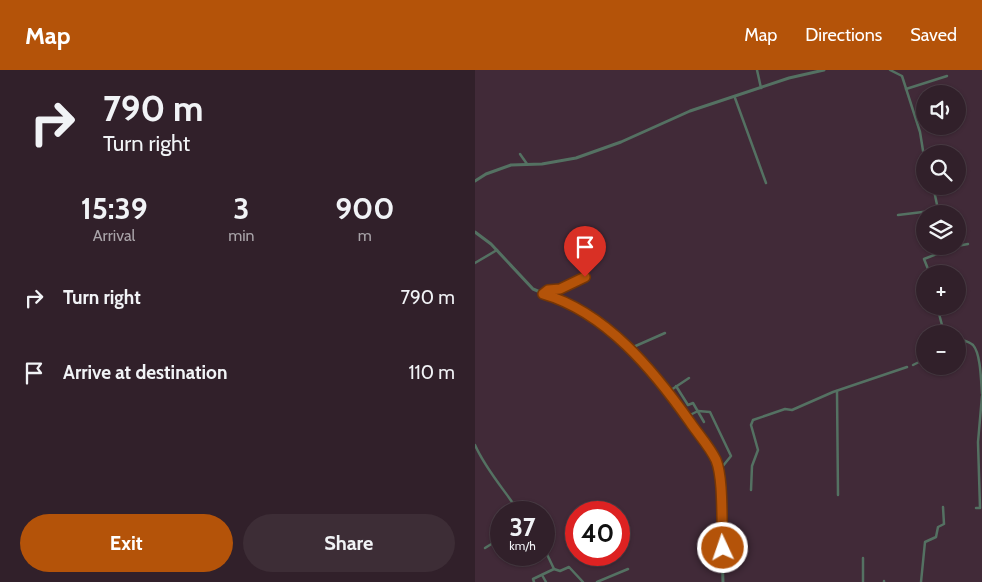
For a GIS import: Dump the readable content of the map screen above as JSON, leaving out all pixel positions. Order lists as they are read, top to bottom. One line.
{"page":{"header":"Map","nav":["Map","Directions","Saved"],"turn":["790 m","Turn right"],"map_buttons":["+","−"],"eta":["15:39","Arrival","3","min","900","m"],"list":[{"name":"Turn right","value":"790 m"},{"name":"Arrive at destination","value":"110 m"}],"speed":"37 km/h","limit":"40","buttons":["Exit","Share"]}}
